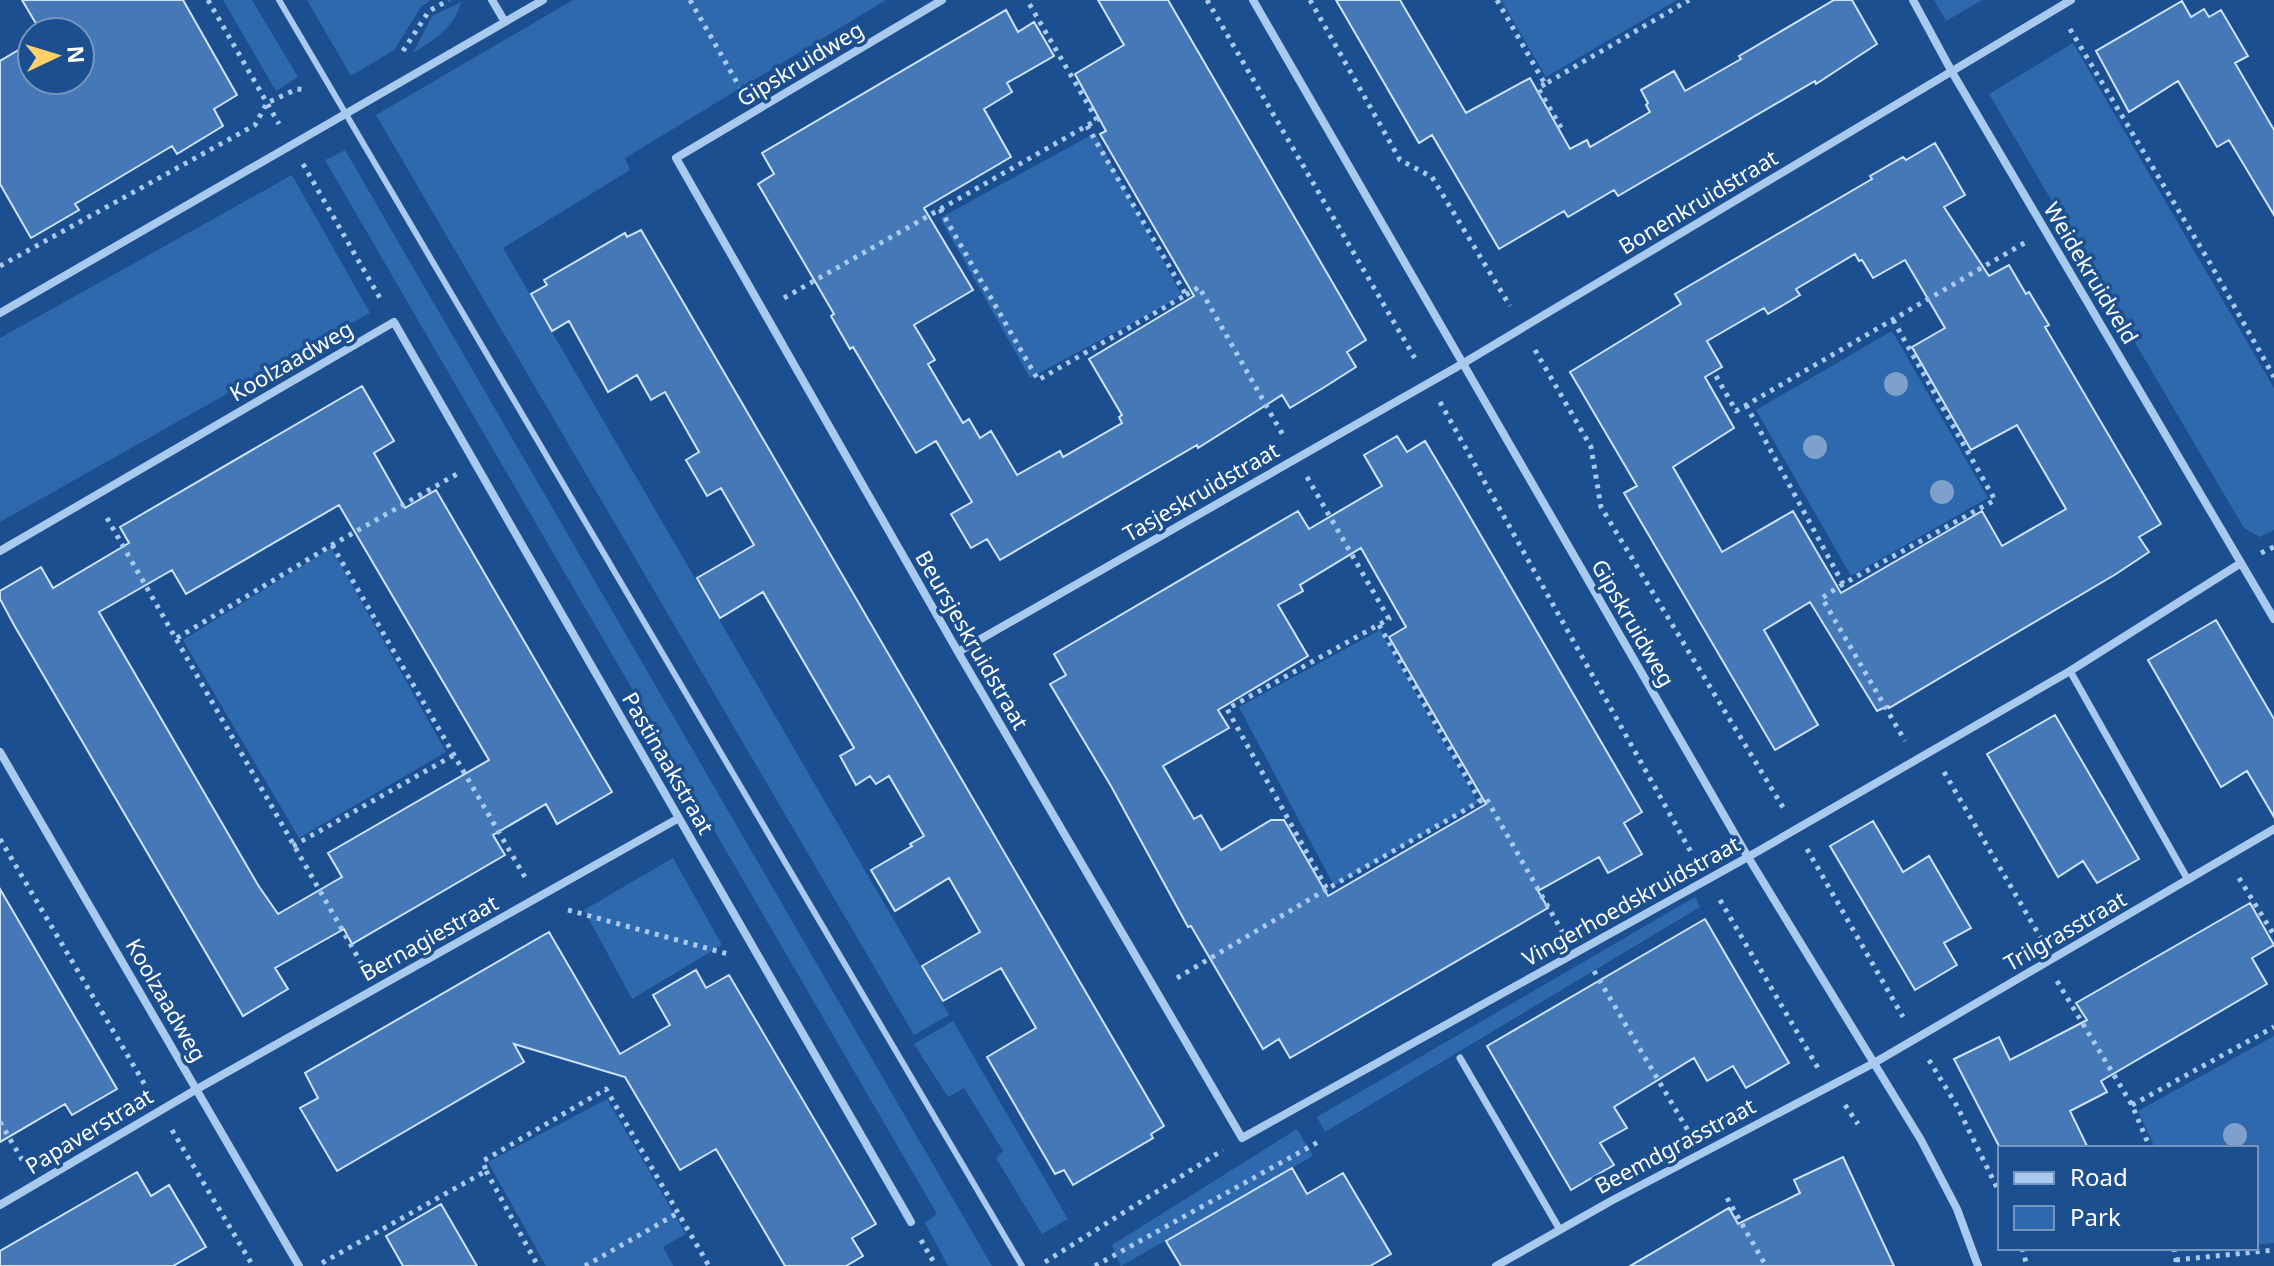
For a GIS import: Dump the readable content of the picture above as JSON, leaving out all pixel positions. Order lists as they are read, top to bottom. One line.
{"streets":{"street":["Gipskruidweg","Bonenkruidstraat","Weidekruidveld","Koolzaadweg","Tasjeskruidstraat","Beursjeskruidstraat","Pastinaakstraat","Vingerhoedskruidstraat","Trilgrasstraat","Bernagiestraat","Papaverstraat","Beemdgrasstraat"]},"crossings":[["Gipskruidweg","Bonenkruidstraat"],["Gipskruidweg","Tasjeskruidstraat"],["Gipskruidweg","Beursjeskruidstraat"],["Gipskruidweg","Vingerhoedskruidstraat"],["Gipskruidweg","Trilgrasstraat"],["Gipskruidweg","Beemdgrasstraat"],["Bonenkruidstraat","Weidekruidveld"],["Bonenkruidstraat","Tasjeskruidstraat"],["Weidekruidveld","Vingerhoedskruidstraat"],["Koolzaadweg","Pastinaakstraat"],["Koolzaadweg","Bernagiestraat"],["Koolzaadweg","Papaverstraat"],["Tasjeskruidstraat","Beursjeskruidstraat"],["Beursjeskruidstraat","Vingerhoedskruidstraat"],["Pastinaakstraat","Bernagiestraat"],["Trilgrasstraat","Beemdgrasstraat"],["Bernagiestraat","Papaverstraat"]],"legend":["Road","Park"],"north":"right"}
